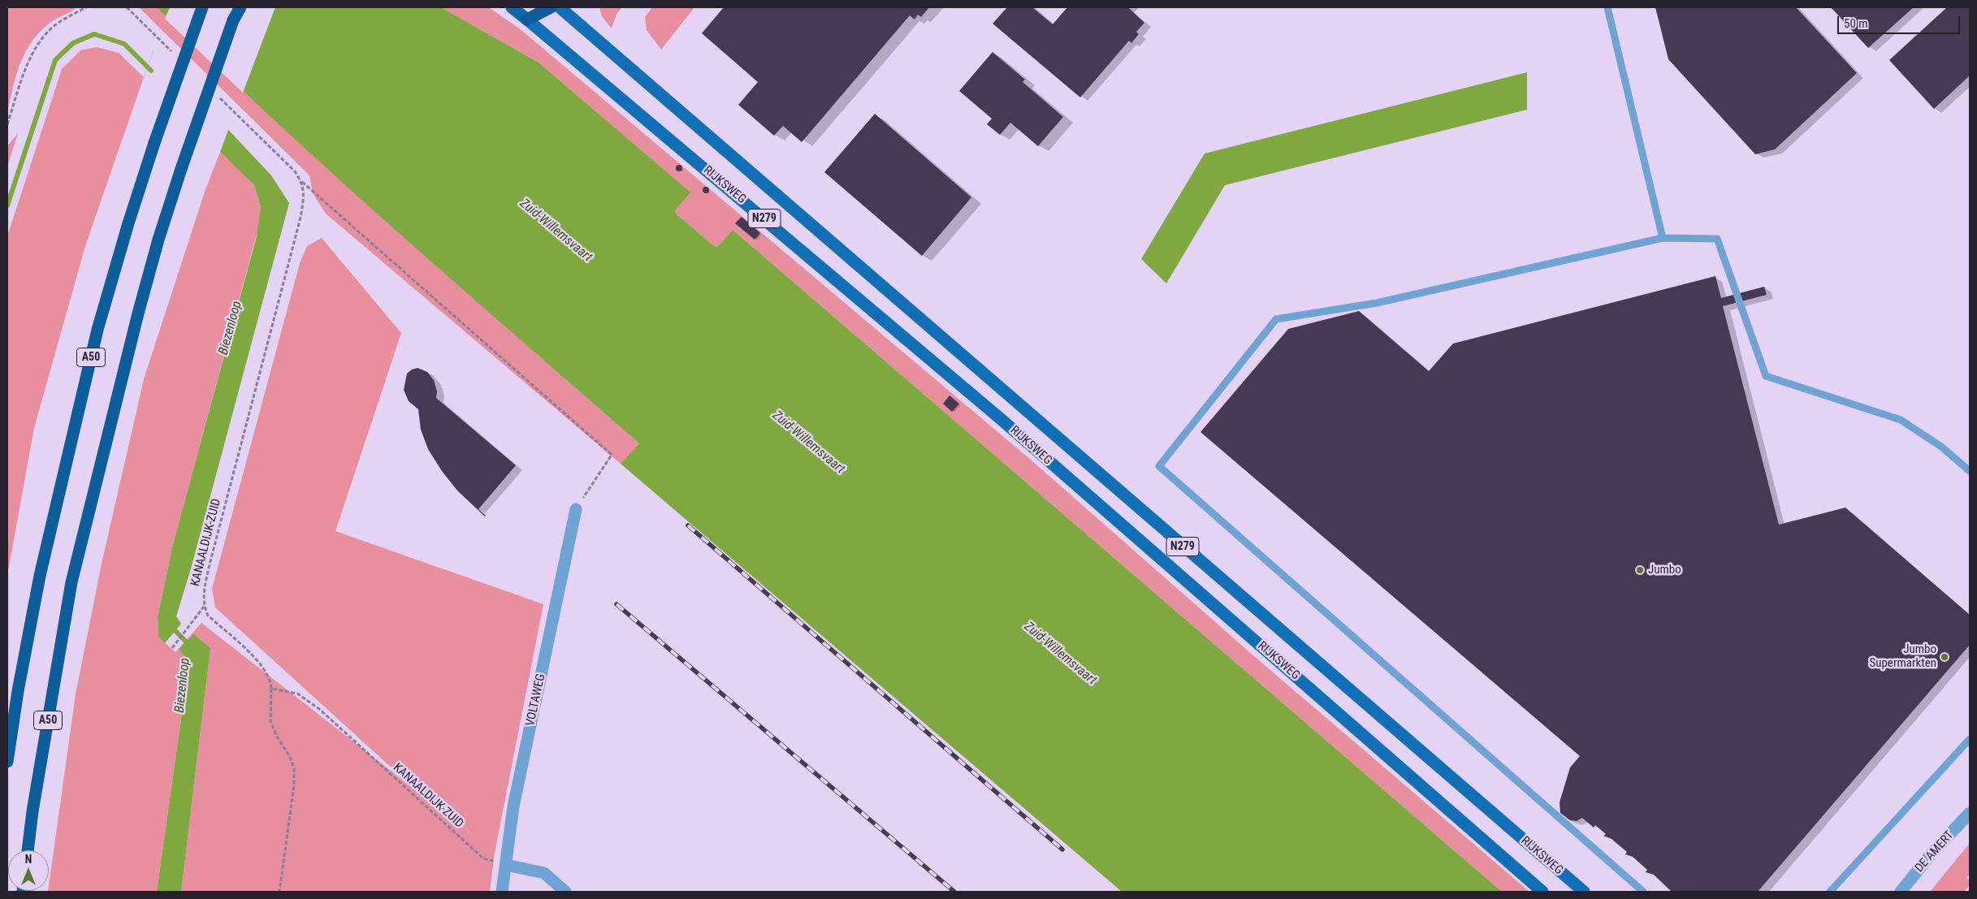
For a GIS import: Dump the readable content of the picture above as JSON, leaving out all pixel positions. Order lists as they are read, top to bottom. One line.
{"streets":{"highway":["RIJKSWEG","N279","A50"],"street":["VOLTAWEG","DE AMERT"],"path":["KANAALDIJK-ZUID"]},"crossings":[["KANAALDIJK-ZUID","VOLTAWEG"]],"water":["Zuid-Willemsvaart","Biezenloop"],"places":["Jumbo","Jumbo Supermarkten"],"scale_bar":"50 m","north":"top"}
